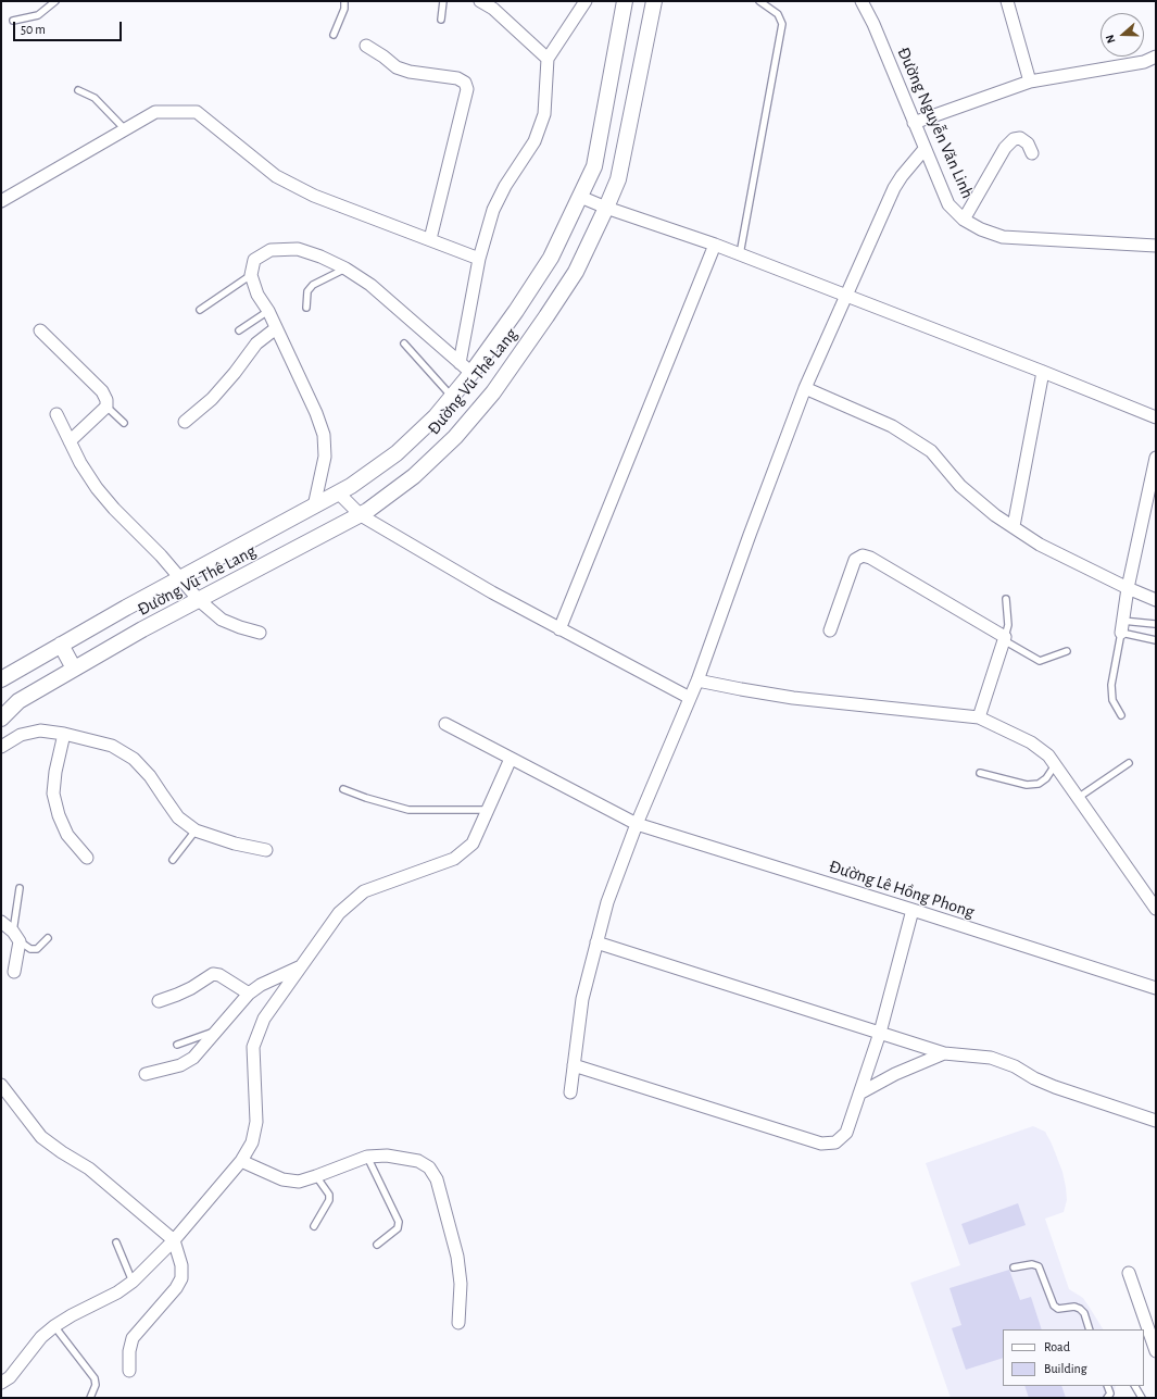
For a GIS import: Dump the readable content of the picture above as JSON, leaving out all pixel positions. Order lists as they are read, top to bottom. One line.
{"streets":{"street":["Đường Nguyễn Văn Linh","Đường Vũ Thê Lang","Đường Lê Hồng Phong"]},"legend":["Road","Building"],"scale_bar":"50 m","north":"left"}
